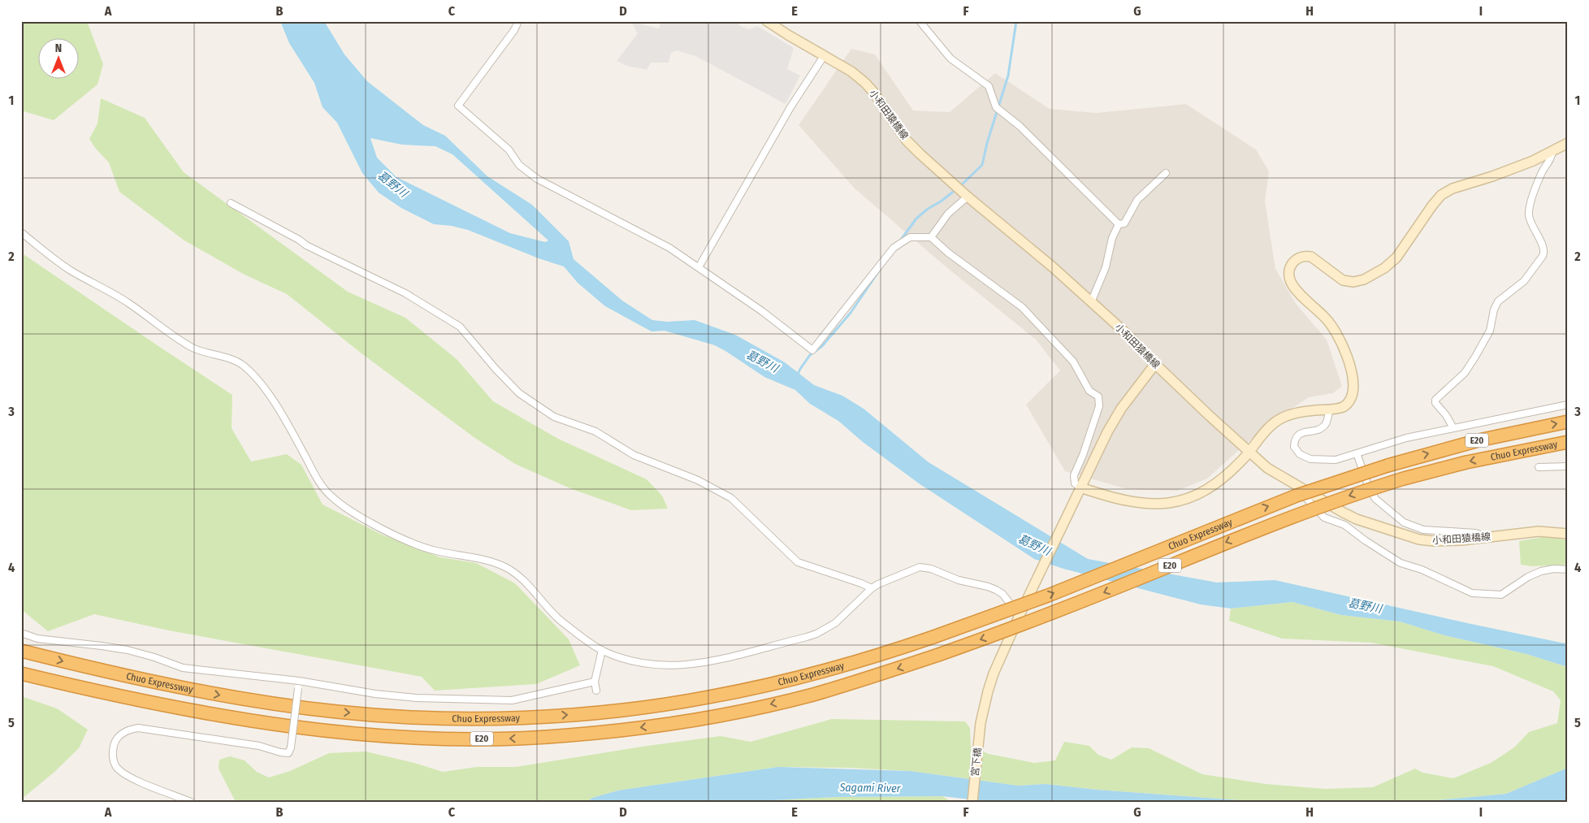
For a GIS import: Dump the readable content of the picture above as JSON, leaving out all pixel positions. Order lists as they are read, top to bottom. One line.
{"streets":{"highway":["E20","Chuo Expressway"],"street":["小和田猿橋線","宮下橋"]},"crossings":[["小和田猿橋線","宮下橋"]],"water":["葛野川","Sagami River"],"north":"top","grid":{"columns":["A","B","C","D","E","F","G","H","I"],"rows":["1","2","3","4","5"]}}
